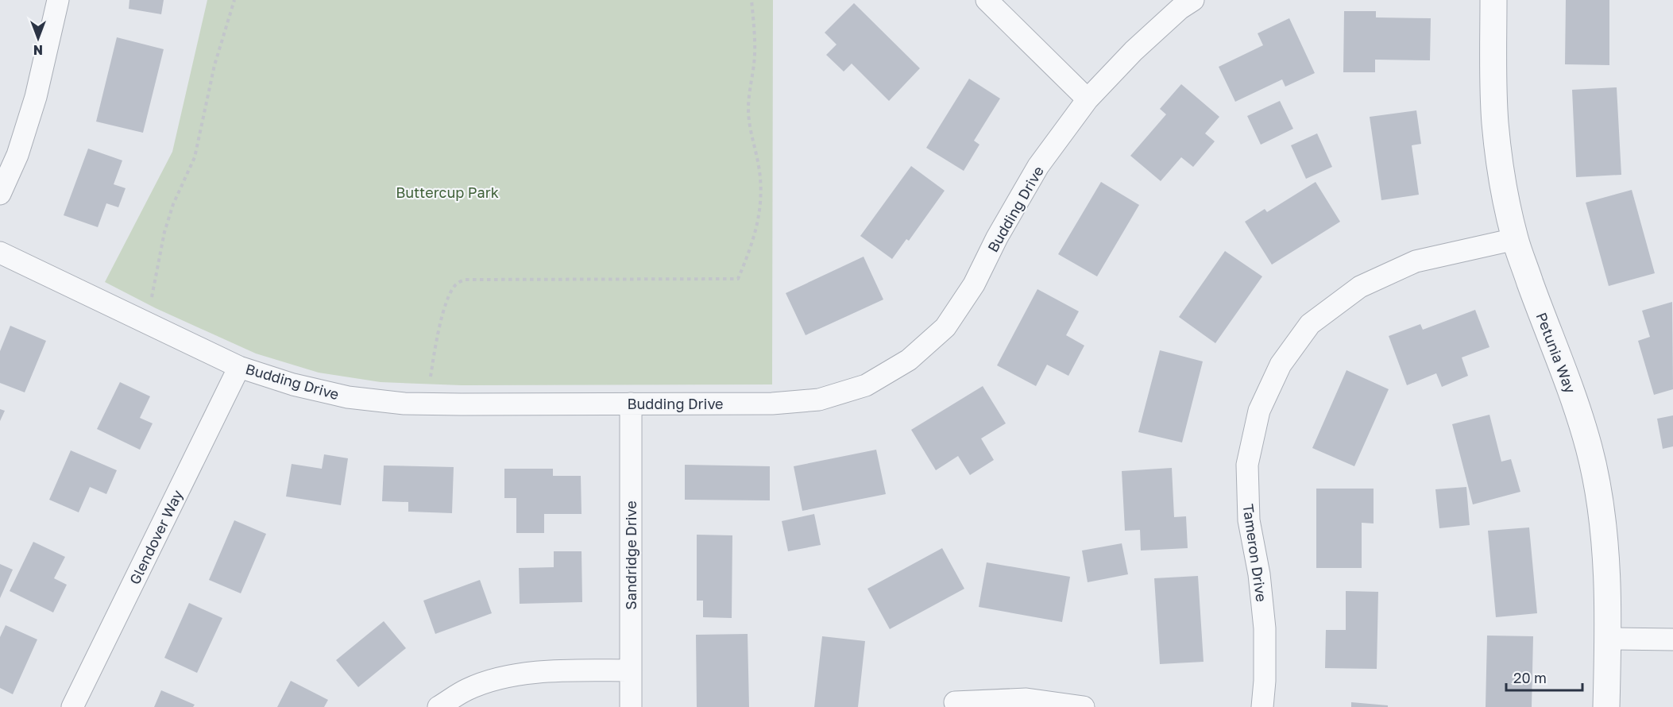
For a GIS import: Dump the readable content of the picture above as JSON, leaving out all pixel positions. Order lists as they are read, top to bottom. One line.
{"streets":{"street":["Budding Drive","Petunia Way","Glendover Way","Tameron Drive","Sandridge Drive"]},"crossings":[["Budding Drive","Glendover Way"],["Budding Drive","Sandridge Drive"],["Petunia Way","Tameron Drive"]],"parks":["Buttercup Park"],"scale_bar":"20 m","north":"bottom"}
